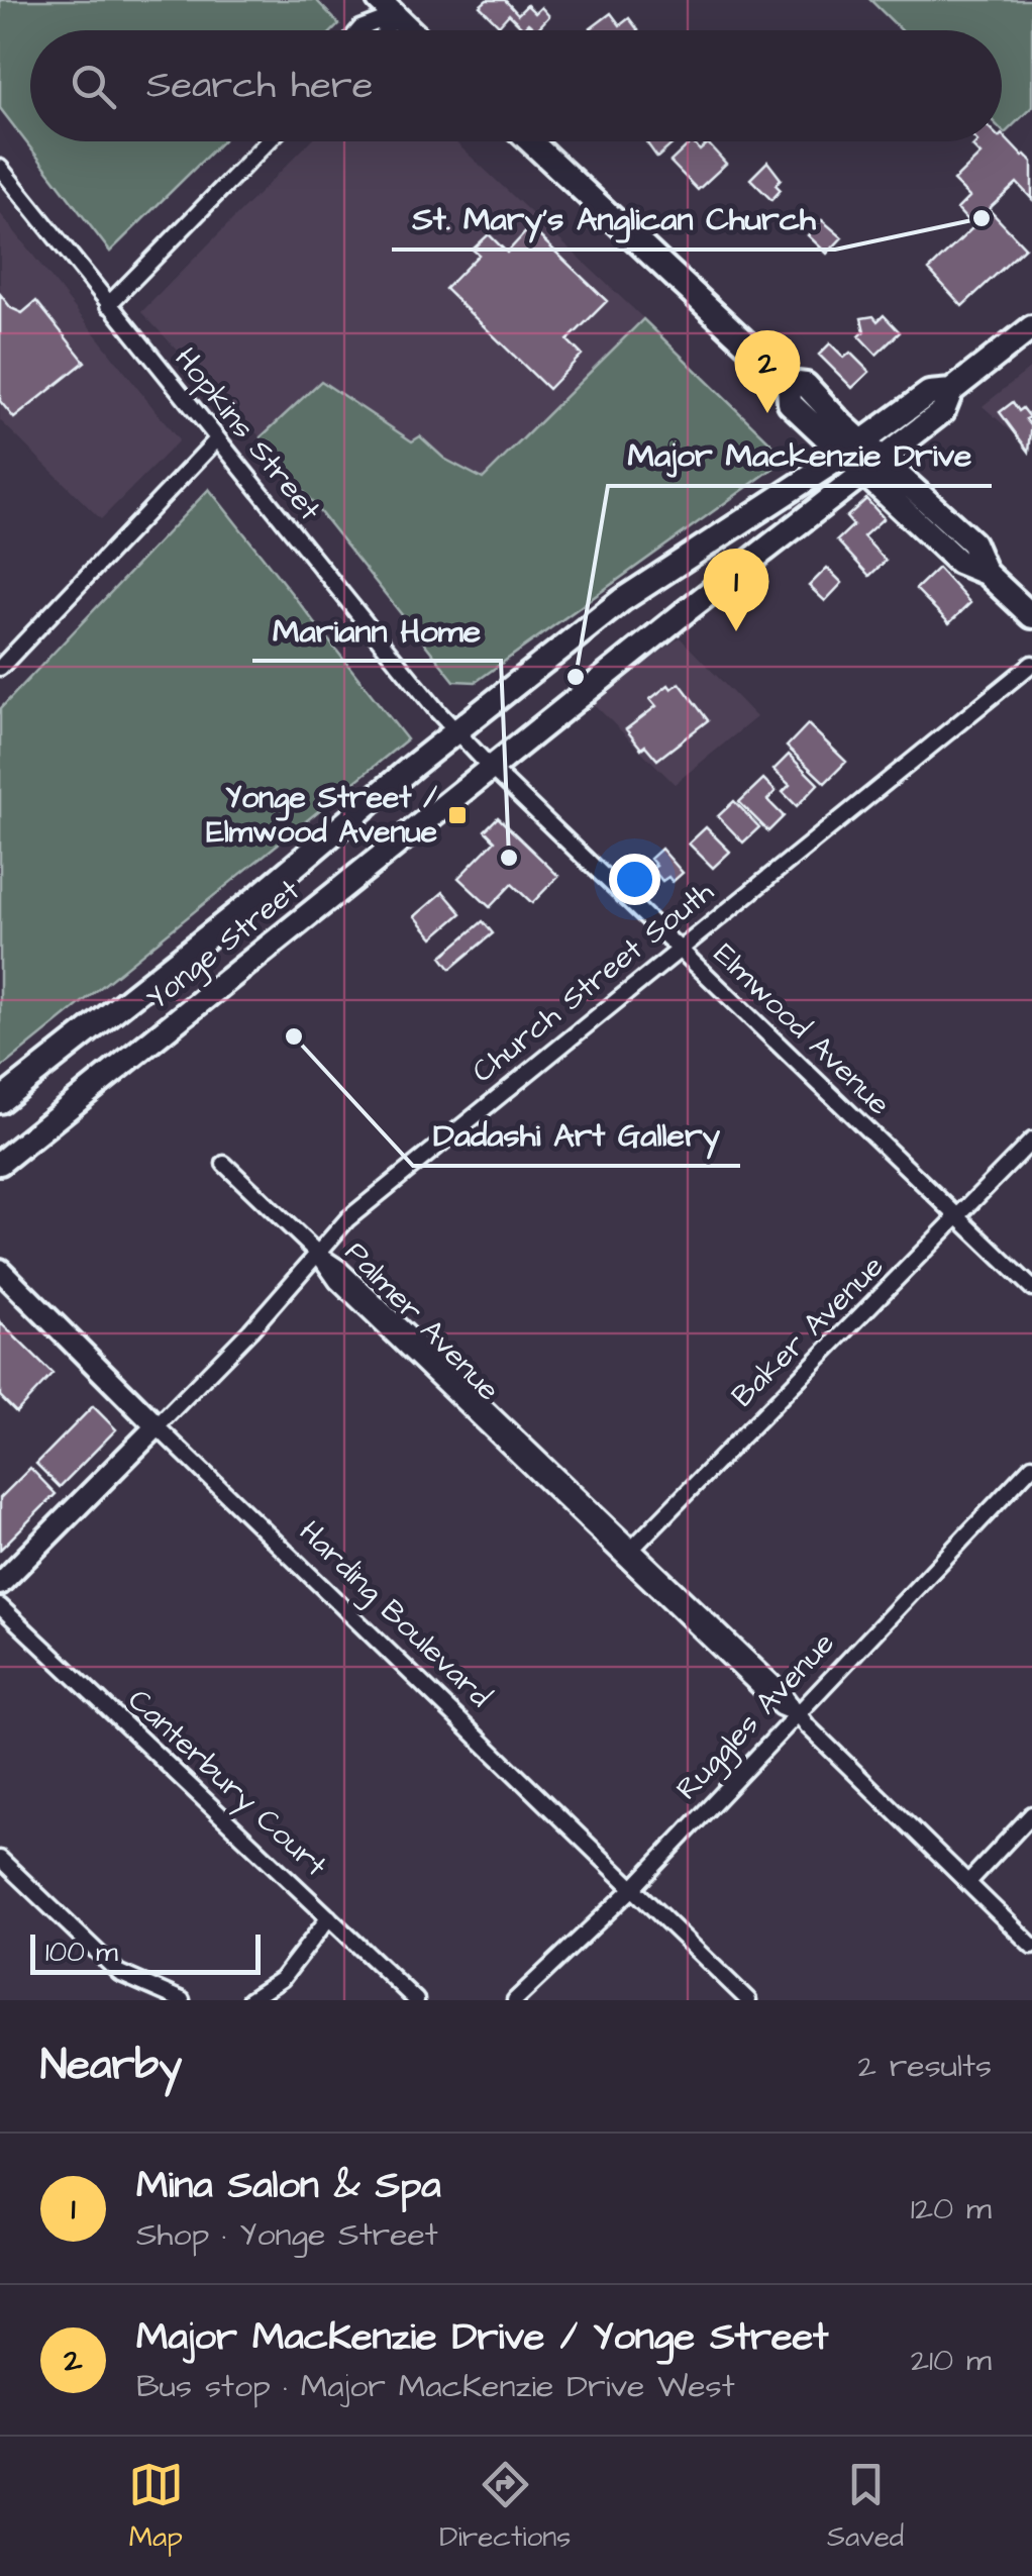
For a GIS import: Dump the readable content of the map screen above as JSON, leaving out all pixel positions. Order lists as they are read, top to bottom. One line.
{"streets":{"main road":["Yonge Street"],"street":["Hopkins Street","Church Street South","Elmwood Avenue","Palmer Avenue","Baker Avenue","Harding Boulevard","Ruggles Avenue","Canterbury Court"]},"crossings":[["Hopkins Street","Yonge Street"],["Hopkins Street","Elmwood Avenue"],["Yonge Street","Elmwood Avenue"],["Church Street South","Elmwood Avenue"],["Church Street South","Palmer Avenue"],["Church Street South","Harding Boulevard"],["Elmwood Avenue","Baker Avenue"],["Palmer Avenue","Baker Avenue"],["Palmer Avenue","Ruggles Avenue"],["Harding Boulevard","Ruggles Avenue"]],"places":{"other":["St. Mary's Anglican Church","Major Mackenzie Drive","Mariann Home","Dadashi Art Gallery"],"transit":["Yonge Street / Elmwood Avenue"]},"scale_bar":"100 m","page":{"search":"Search here","pins":["2","1"],"scale":"100 m","heading":["Nearby","2 results"],"list":[{"mark":"1","name":"Mina Salon & Spa","note":"Shop · Yonge Street","value":"120 m"},{"mark":"2","name":"Major MacKenzie Drive / Yonge Street","note":"Bus stop · Major MacKenzie Drive West","value":"210 m"}],"nav":["Map","Directions","Saved"]}}
